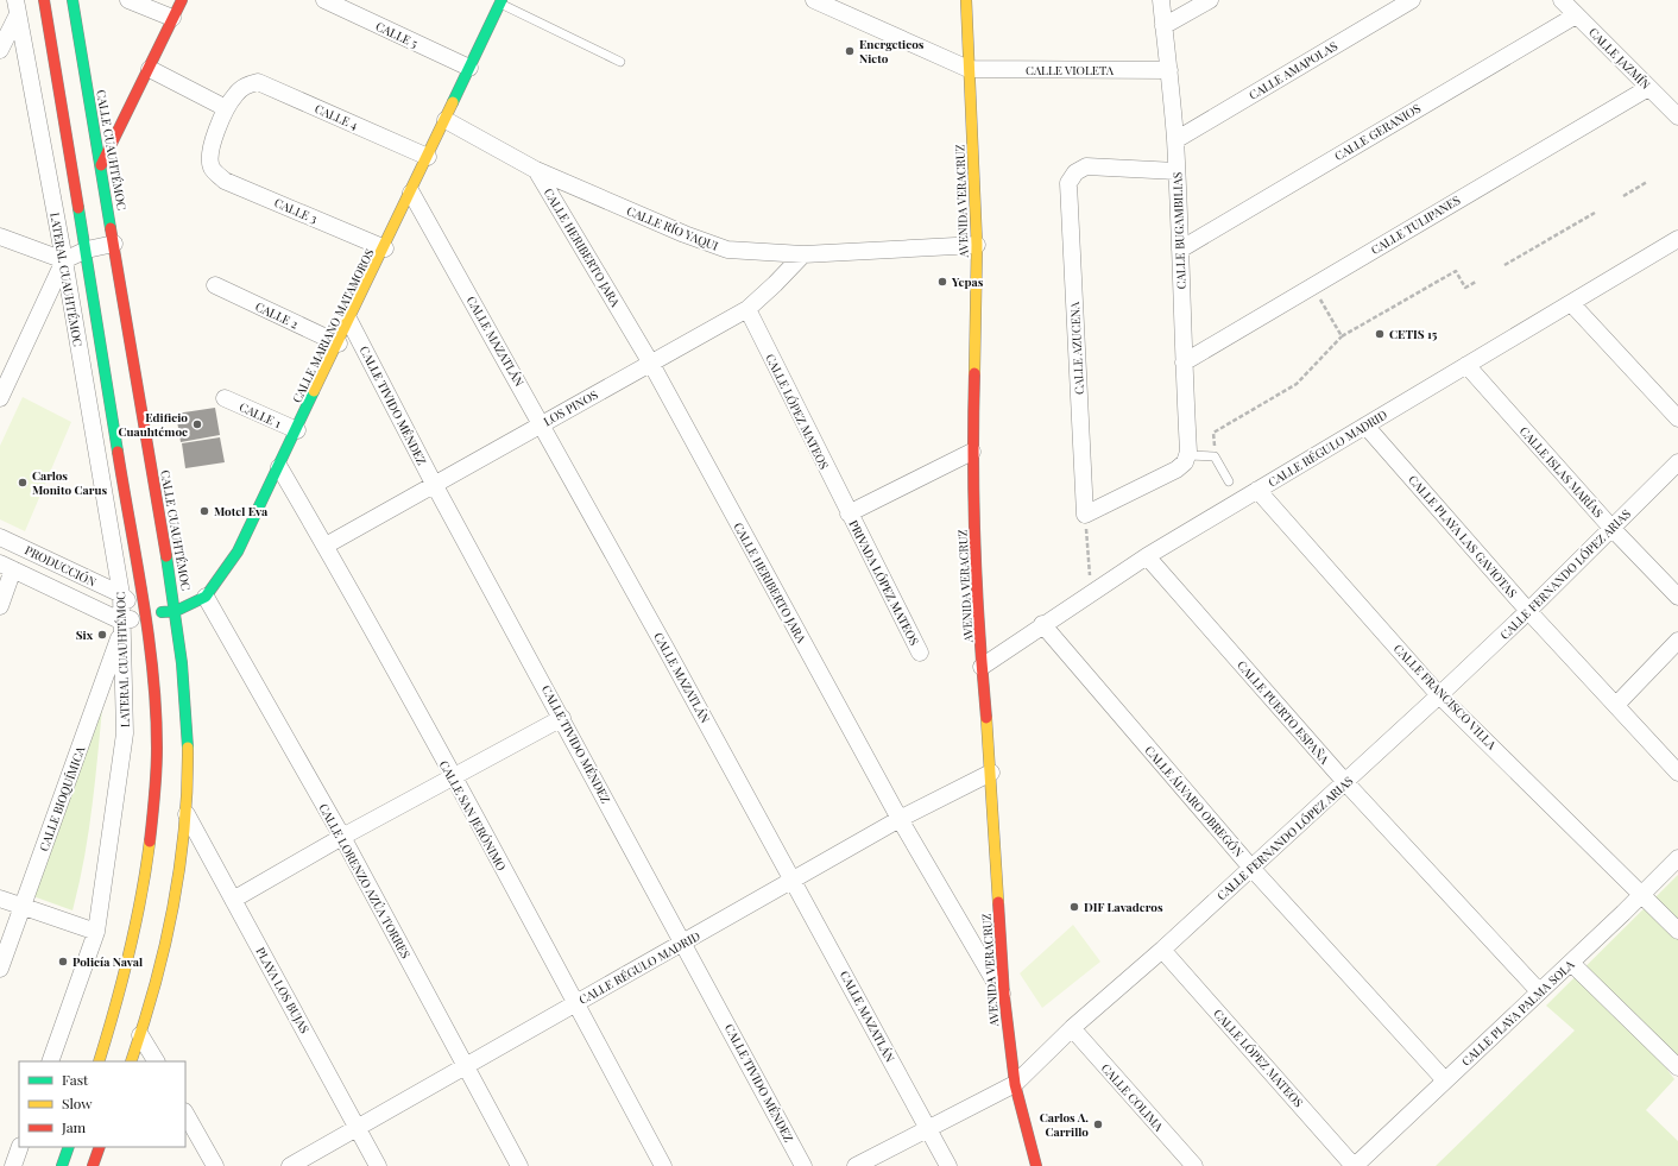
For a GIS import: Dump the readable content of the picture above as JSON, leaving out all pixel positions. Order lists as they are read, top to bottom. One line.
{"streets":{"main road":["CALLE CUAUHTÉMOC","AVENIDA VERACRUZ","CALLE MARIANO MATAMOROS"],"street":["CALLE 5","CALLE JAZMÍN","CALLE VIOLETA","CALLE AMAPOLAS","CALLE 4","CALLE GERANIOS","CALLE 3","CALLE TULIPANES","CALLE RÍO YAQUI","CALLE BUGAMBILIAS","CALLE HERIBERTO JARA","LATERAL CUAUHTÉMOC","CALLE 2","CALLE MAZATLÁN","CALLE AZUCENA","CALLE TIVIDO MÉNDEZ","LOS PINOS","CALLE LÓPEZ MATEOS","CALLE 1","CALLE RÉGULO MADRID","CALLE ISLAS MARÍAS","CALLE PLAYA LAS GAVIOTAS","PRODUCCIÓN","CALLE FERNANDO LÓPEZ ARIAS","PRIVADA LÓPEZ MATEOS","CALLE FRANCISCO VILLA","CALLE PUERTO ESPAÑA","CALLE BIOQUÍMICA","CALLE ÁLVARO OBREGÓN","CALLE SAN JERÓNIMO","CALLE LORENZO AZÚA TORRES","PLAYA LOS BUJAS","CALLE PLAYA PALMA SOLA","CALLE COLIMA"]},"crossings":[["CALLE 5","CALLE MARIANO MATAMOROS"],["CALLE JAZMÍN","CALLE GERANIOS"],["CALLE JAZMÍN","CALLE TULIPANES"],["CALLE VIOLETA","AVENIDA VERACRUZ"],["CALLE VIOLETA","CALLE BUGAMBILIAS"],["CALLE AMAPOLAS","CALLE BUGAMBILIAS"],["CALLE 4","CALLE 3"],["CALLE 4","CALLE MARIANO MATAMOROS"],["CALLE GERANIOS","CALLE BUGAMBILIAS"],["CALLE CUAUHTÉMOC","CALLE MARIANO MATAMOROS"],["CALLE CUAUHTÉMOC","PLAYA LOS BUJAS"],["AVENIDA VERACRUZ","CALLE RÍO YAQUI"],["AVENIDA VERACRUZ","CALLE HERIBERTO JARA"],["AVENIDA VERACRUZ","CALLE RÉGULO MADRID"],["AVENIDA VERACRUZ","CALLE FERNANDO LÓPEZ ARIAS"],["CALLE 3","CALLE MARIANO MATAMOROS"],["CALLE TULIPANES","CALLE BUGAMBILIAS"],["CALLE RÍO YAQUI","CALLE HERIBERTO JARA"],["CALLE RÍO YAQUI","CALLE MARIANO MATAMOROS"],["CALLE RÍO YAQUI","LOS PINOS"],["CALLE BUGAMBILIAS","CALLE AZUCENA"],["CALLE HERIBERTO JARA","LOS PINOS"],["CALLE HERIBERTO JARA","CALLE RÉGULO MADRID"],["LATERAL CUAUHTÉMOC","PRODUCCIÓN"],["LATERAL CUAUHTÉMOC","CALLE BIOQUÍMICA"],["CALLE 2","CALLE MARIANO MATAMOROS"],["CALLE MARIANO MATAMOROS","CALLE MAZATLÁN"],["CALLE MARIANO MATAMOROS","CALLE TIVIDO MÉNDEZ"],["CALLE MARIANO MATAMOROS","CALLE 1"],["CALLE MARIANO MATAMOROS","PRODUCCIÓN"],["CALLE MARIANO MATAMOROS","CALLE SAN JERÓNIMO"],["CALLE MARIANO MATAMOROS","CALLE LORENZO AZÚA TORRES"],["CALLE MAZATLÁN","LOS PINOS"],["CALLE MAZATLÁN","CALLE RÉGULO MADRID"],["CALLE MAZATLÁN","CALLE FERNANDO LÓPEZ ARIAS"],["CALLE TIVIDO MÉNDEZ","LOS PINOS"],["CALLE TIVIDO MÉNDEZ","CALLE RÉGULO MADRID"],["LOS PINOS","CALLE LÓPEZ MATEOS"],["LOS PINOS","CALLE SAN JERÓNIMO"],["CALLE LÓPEZ MATEOS","CALLE FERNANDO LÓPEZ ARIAS"],["CALLE LÓPEZ MATEOS","PRIVADA LÓPEZ MATEOS"],["CALLE LÓPEZ MATEOS","CALLE PLAYA PALMA SOLA"],["CALLE RÉGULO MADRID","CALLE ISLAS MARÍAS"],["CALLE RÉGULO MADRID","CALLE PLAYA LAS GAVIOTAS"],["CALLE RÉGULO MADRID","CALLE FRANCISCO VILLA"],["CALLE RÉGULO MADRID","CALLE PUERTO ESPAÑA"],["CALLE RÉGULO MADRID","CALLE ÁLVARO OBREGÓN"],["CALLE RÉGULO MADRID","CALLE SAN JERÓNIMO"],["CALLE RÉGULO MADRID","CALLE LORENZO AZÚA TORRES"],["CALLE RÉGULO MADRID","PLAYA LOS BUJAS"],["CALLE ISLAS MARÍAS","CALLE FERNANDO LÓPEZ ARIAS"],["CALLE PLAYA LAS GAVIOTAS","CALLE FERNANDO LÓPEZ ARIAS"],["CALLE FERNANDO LÓPEZ ARIAS","CALLE FRANCISCO VILLA"],["CALLE FERNANDO LÓPEZ ARIAS","CALLE PUERTO ESPAÑA"],["CALLE FERNANDO LÓPEZ ARIAS","CALLE ÁLVARO OBREGÓN"],["CALLE FERNANDO LÓPEZ ARIAS","CALLE COLIMA"],["CALLE FRANCISCO VILLA","CALLE PLAYA PALMA SOLA"],["CALLE PUERTO ESPAÑA","CALLE PLAYA PALMA SOLA"],["CALLE ÁLVARO OBREGÓN","CALLE PLAYA PALMA SOLA"]],"places":["Energeticos Nieto","Yepas","CETIS 15","Edificio Cuauhtémoc","Carlos Monito Carus","Motel Eva","Six","DIF Lavaderos","Policía Naval","Carlos A. Carrillo"],"legend":["Fast","Slow","Jam"]}
